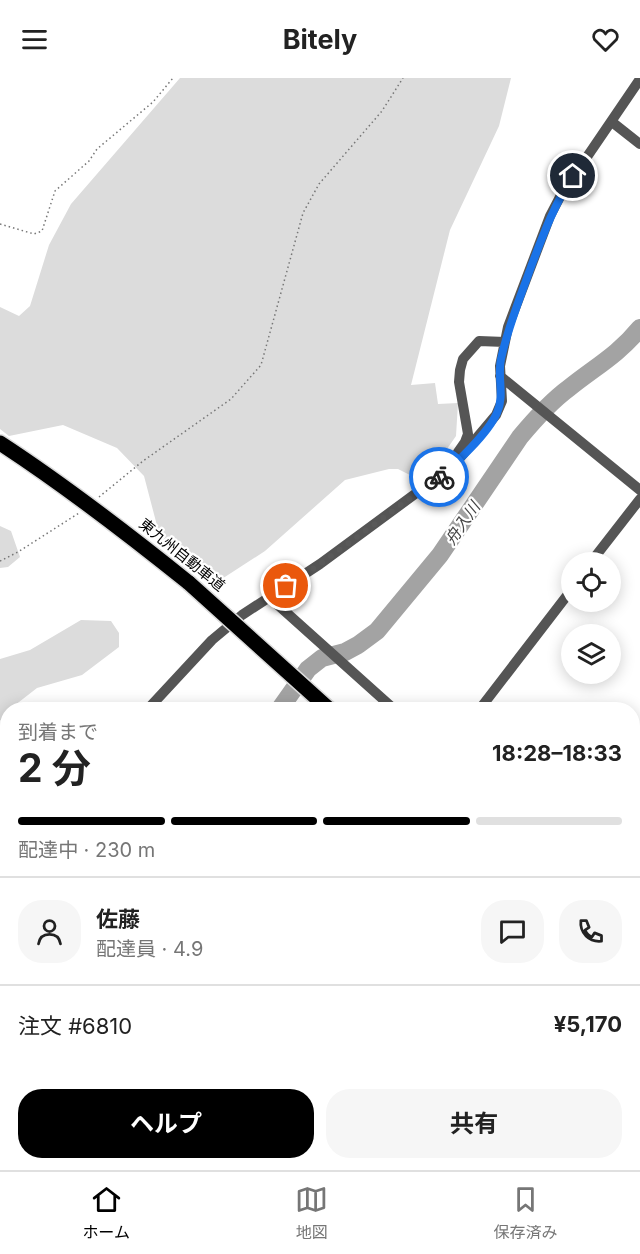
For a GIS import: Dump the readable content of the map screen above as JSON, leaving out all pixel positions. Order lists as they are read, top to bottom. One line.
{"streets":{"highway":["東九州自動車道"]},"water":["舟入川"],"page":{"header":"Bitely","heading":["2 分","到着まで","18:28–18:33"],"panel":["佐藤","配達員 · 4.9","注文 #6810","¥5,170"],"bar":"配達中 · 230 m","buttons":["ヘルプ","共有"],"tabs":["ホーム","地図","保存済み"]}}
